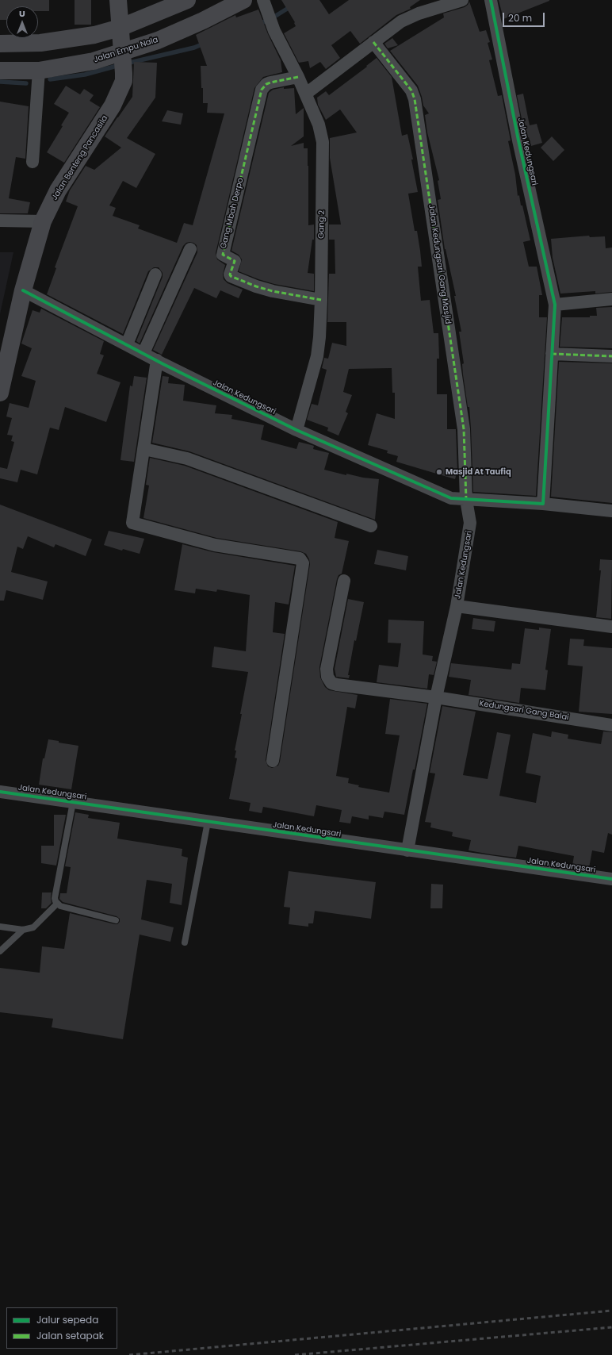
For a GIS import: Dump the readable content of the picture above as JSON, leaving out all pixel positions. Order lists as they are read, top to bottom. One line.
{"streets":{"main road":["Jalan Empu Nala","Jalan Benteng Pancasila"],"street":["Jalan Kedungsari","Gang Mbah Derpo","Gang 2","Jalan Kedungsari Gang Masjid","Kedungsari Gang Balai"]},"crossings":[["Jalan Empu Nala","Jalan Benteng Pancasila"],["Jalan Kedungsari","Jalan Benteng Pancasila"],["Jalan Kedungsari","Gang 2"],["Jalan Kedungsari","Jalan Kedungsari Gang Masjid"],["Jalan Kedungsari","Kedungsari Gang Balai"],["Gang Mbah Derpo","Gang 2"]],"places":["Masjid At Taufiq"],"legend":["Jalur sepeda","Jalan setapak"],"scale_bar":"20 m","north":"top"}
